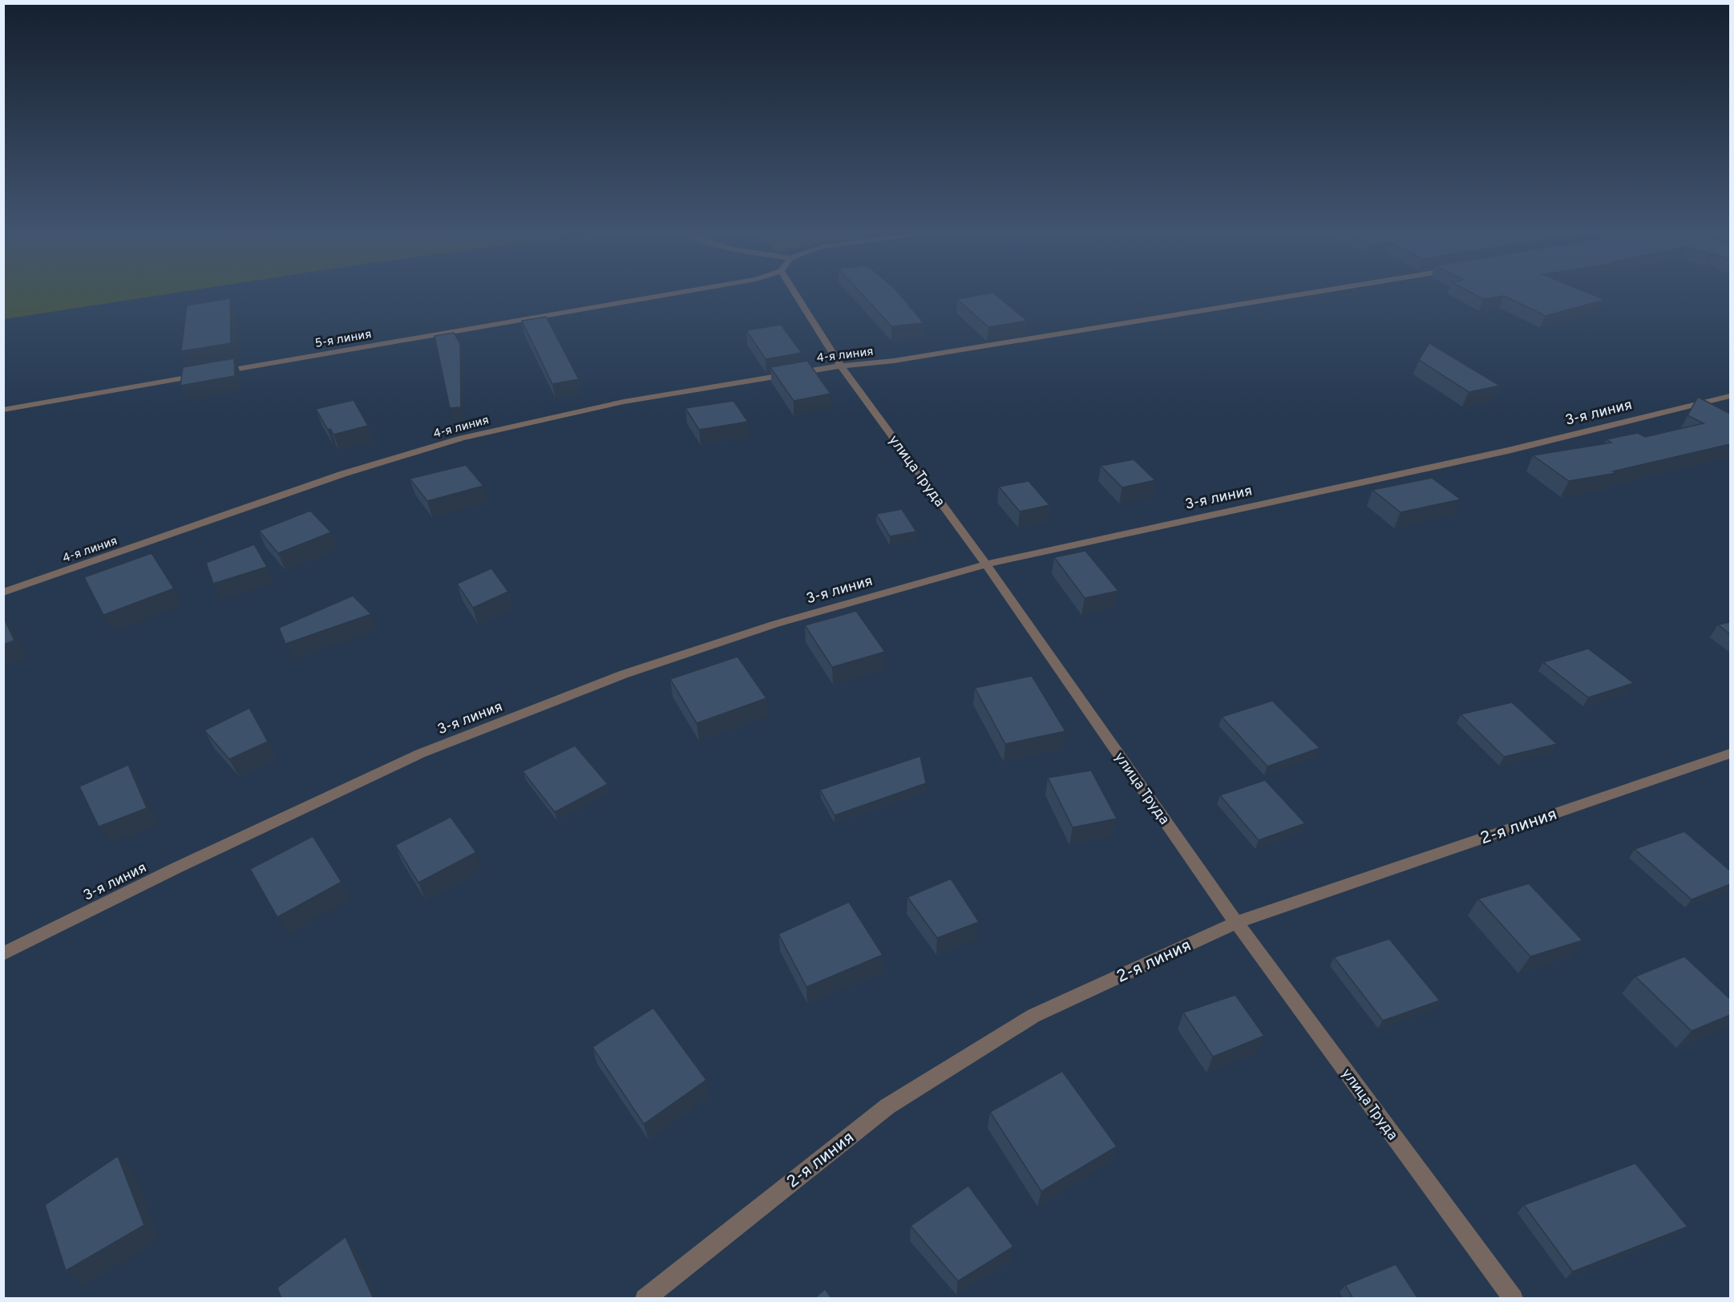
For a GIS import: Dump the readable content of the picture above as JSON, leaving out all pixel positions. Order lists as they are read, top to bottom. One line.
{"streets":{"street":["5-я линия","4-я линия","3-я линия","улица Труда","2-я линия"]},"crossings":[["4-я линия","улица Труда"],["3-я линия","улица Труда"],["улица Труда","2-я линия"]]}
